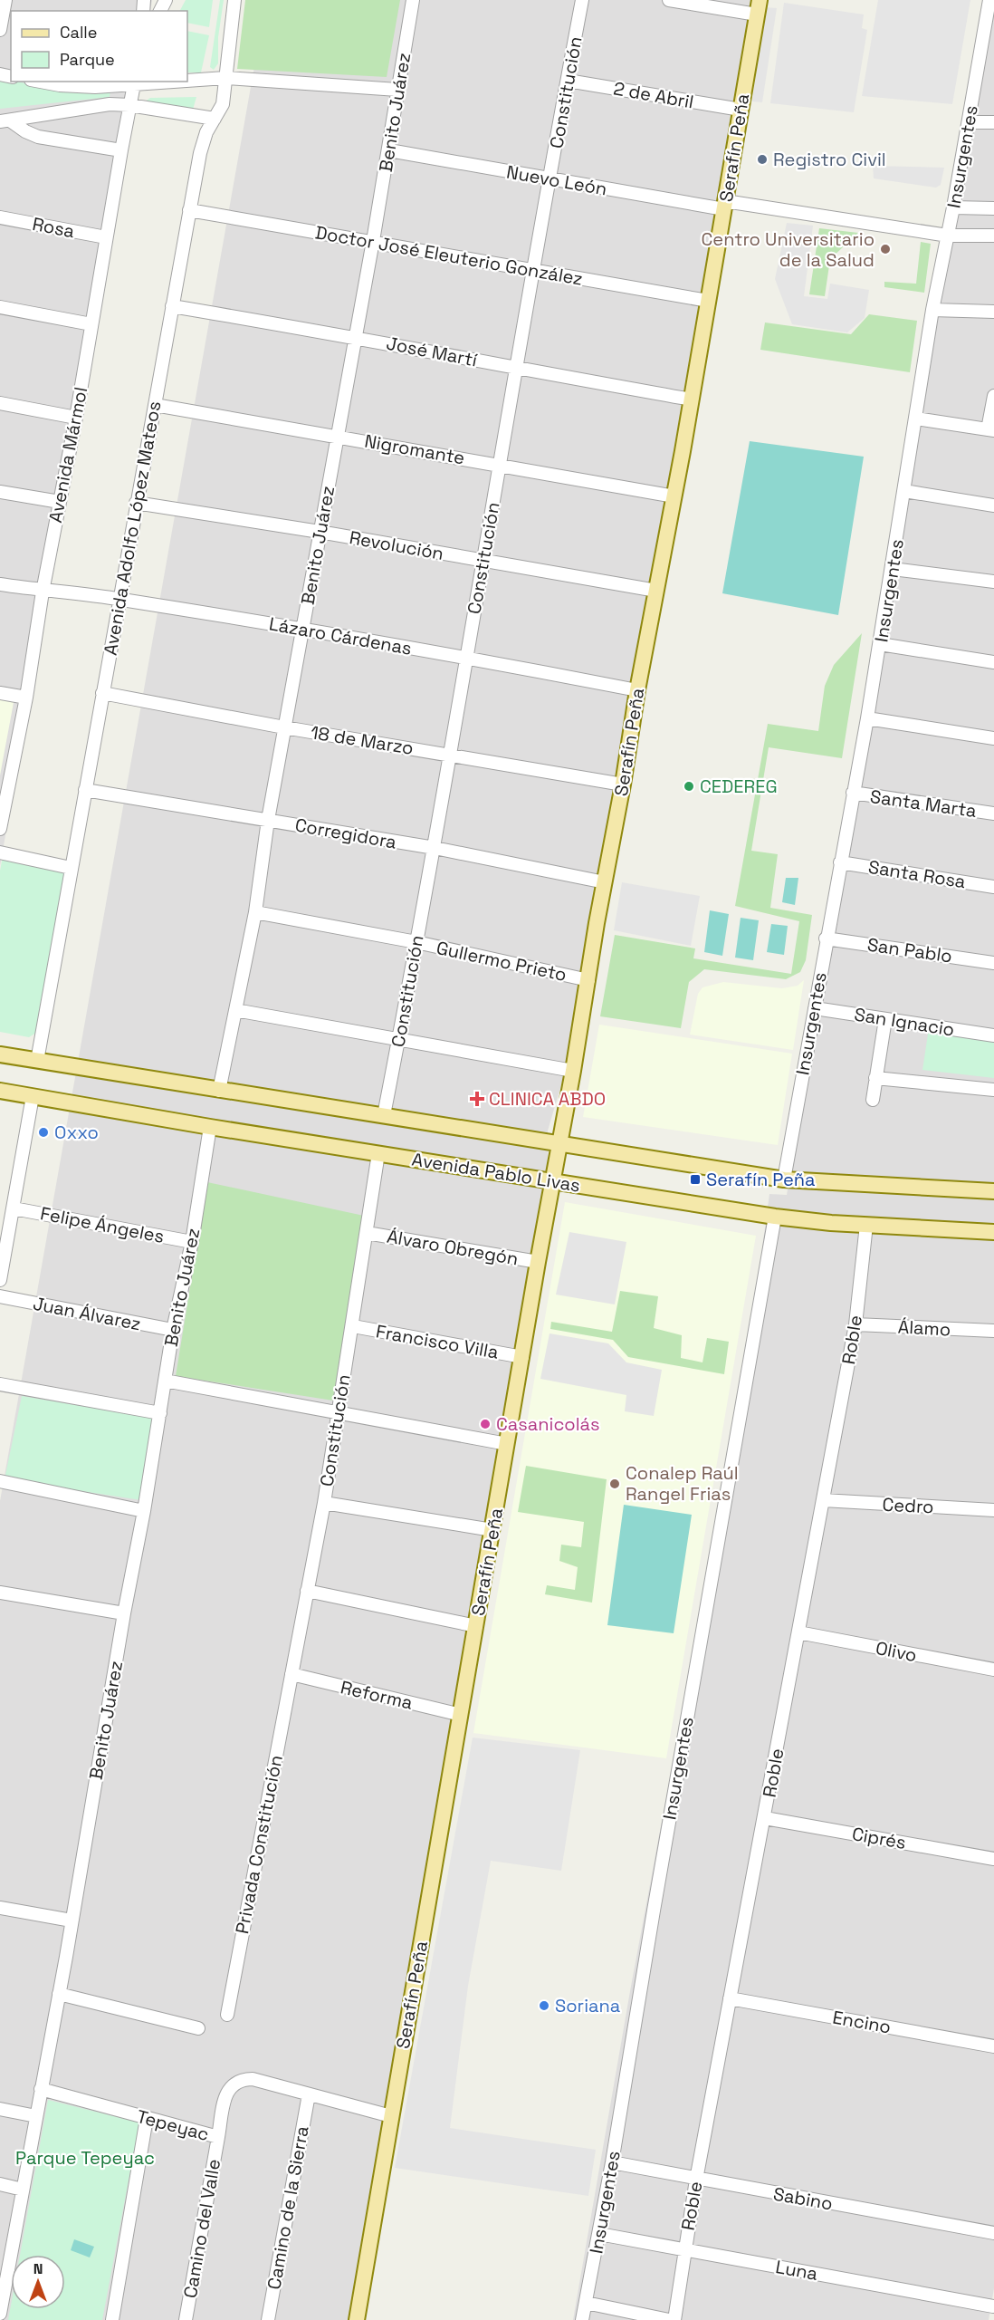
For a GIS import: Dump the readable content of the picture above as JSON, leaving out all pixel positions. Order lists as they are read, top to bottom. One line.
{"streets":{"main road":["Serafín Peña","Avenida Pablo Livas"],"street":["Constitución","2 de Abril","Benito Juárez","Insurgentes","Nuevo León","Rosa","Doctor José Eleuterio González","José Martí","Nigromante","Avenida Mármol","Avenida Adolfo López Mateos","Revolución","Lázaro Cárdenas","18 de Marzo","Santa Marta","Corregidora","Santa Rosa","San Pablo","Gullermo Prieto","San Ignacio","Felipe Ángeles","Álvaro Obregón","Juan Álvarez","Álamo","Roble","Francisco Villa","Cedro","Olivo","Reforma","Ciprés","Privada Constitución","Encino","Tepeyac","Sabino","Camino de la Sierra","Camino del Valle","Luna"]},"crossings":[["Constitución","2 de Abril"],["Constitución","Nuevo León"],["Constitución","Doctor José Eleuterio González"],["Constitución","José Martí"],["Constitución","Nigromante"],["Constitución","Revolución"],["Constitución","Lázaro Cárdenas"],["Constitución","18 de Marzo"],["Constitución","Corregidora"],["Constitución","Gullermo Prieto"],["Constitución","Avenida Pablo Livas"],["Constitución","Álvaro Obregón"],["Constitución","Francisco Villa"],["Constitución","Reforma"],["Constitución","Privada Constitución"],["2 de Abril","Serafín Peña"],["Benito Juárez","Nuevo León"],["Benito Juárez","Doctor José Eleuterio González"],["Benito Juárez","José Martí"],["Benito Juárez","Nigromante"],["Benito Juárez","Revolución"],["Benito Juárez","Lázaro Cárdenas"],["Benito Juárez","18 de Marzo"],["Benito Juárez","Corregidora"],["Benito Juárez","Gullermo Prieto"],["Benito Juárez","Avenida Pablo Livas"],["Benito Juárez","Felipe Ángeles"],["Benito Juárez","Juan Álvarez"],["Benito Juárez","Tepeyac"],["Serafín Peña","Nuevo León"],["Serafín Peña","Doctor José Eleuterio González"],["Serafín Peña","José Martí"],["Serafín Peña","Nigromante"],["Serafín Peña","Revolución"],["Serafín Peña","Lázaro Cárdenas"],["Serafín Peña","18 de Marzo"],["Serafín Peña","Corregidora"],["Serafín Peña","Gullermo Prieto"],["Serafín Peña","Avenida Pablo Livas"],["Serafín Peña","Álvaro Obregón"],["Serafín Peña","Francisco Villa"],["Serafín Peña","Reforma"],["Serafín Peña","Tepeyac"],["Insurgentes","Nuevo León"],["Insurgentes","Santa Marta"],["Insurgentes","Santa Rosa"],["Insurgentes","San Pablo"],["Insurgentes","San Ignacio"],["Insurgentes","Avenida Pablo Livas"],["Insurgentes","Sabino"],["Insurgentes","Luna"],["Rosa","Avenida Mármol"],["Doctor José Eleuterio González","Avenida Adolfo López Mateos"],["José Martí","Avenida Adolfo López Mateos"],["Nigromante","Avenida Adolfo López Mateos"],["Avenida Mármol","Lázaro Cárdenas"],["Avenida Adolfo López Mateos","Revolución"],["Avenida Adolfo López Mateos","Lázaro Cárdenas"],["Avenida Adolfo López Mateos","18 de Marzo"],["Avenida Adolfo López Mateos","Corregidora"],["Avenida Adolfo López Mateos","Avenida Pablo Livas"],["Avenida Pablo Livas","Roble"],["Álamo","Roble"],["Roble","Cedro"],["Roble","Olivo"],["Roble","Ciprés"],["Roble","Encino"],["Roble","Sabino"],["Roble","Luna"],["Reforma","Privada Constitución"],["Tepeyac","Camino de la Sierra"],["Tepeyac","Camino del Valle"]],"parks":["Parque Tepeyac"],"places":{"other":["Registro Civil","Centro Universitario de la Salud","CEDEREG","Oxxo","Casanicolás","Conalep Raúl Rangel Frias","Soriana"],"health":["CLINICA ABDO"],"transit":["Serafín Peña"]},"legend":["Calle","Parque"],"north":"top"}
